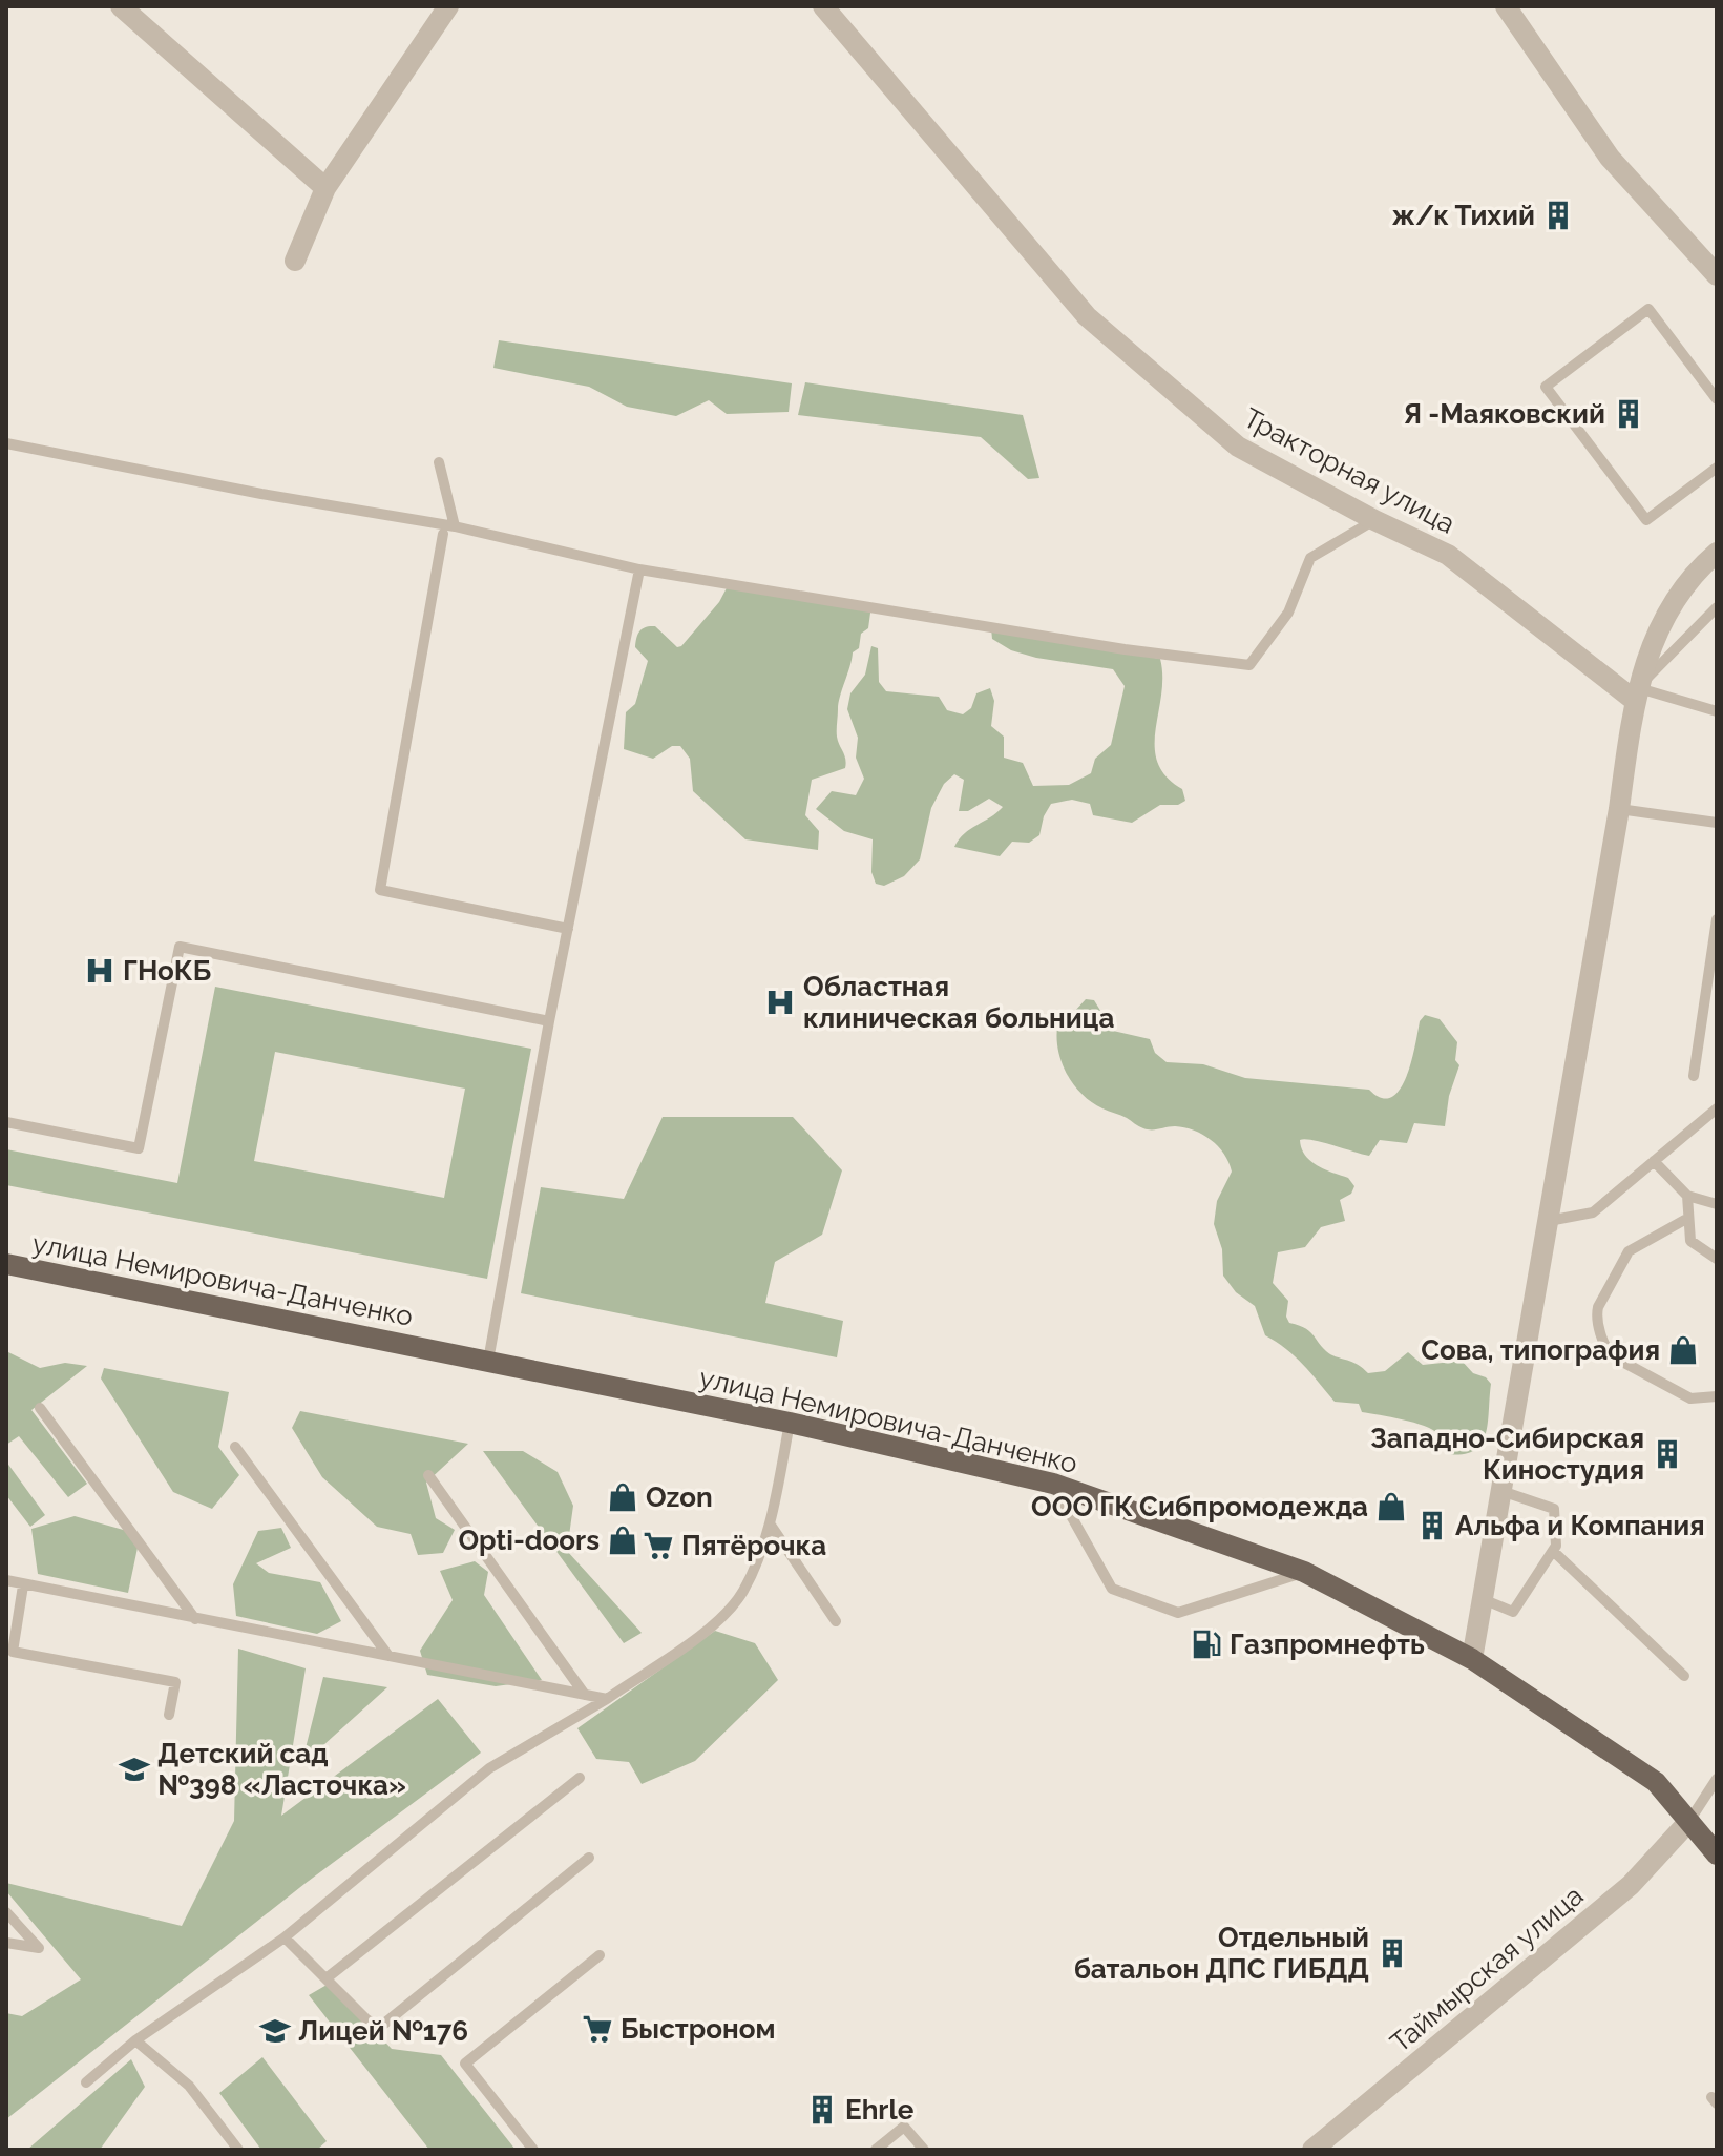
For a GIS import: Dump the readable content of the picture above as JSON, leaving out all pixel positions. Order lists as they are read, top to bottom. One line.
{"streets":{"main road":["улица Немировича-Данченко"],"street":["Тракторная улица","Таймырская улица"]},"crossings":[["улица Немировича-Данченко","Таймырская улица"]],"places":{"building":["ж/к Тихий","Я -Маяковский","Западно-Сибирская Киностудия","Альфа и Компания","Отдельный батальон ДПС ГИБДД","Ehrle"],"hospital":["ГНоКБ","Областная клиническая больница"],"shop":["Сова, типография","Ozon","ООО ГК Сибпромодежда","Opti-doors"],"supermarket":["Пятёрочка","Быстроном"],"fuel station":["Газпромнефть"],"school or university":["Детский сад №398 «Ласточка»","Лицей №176"]}}
